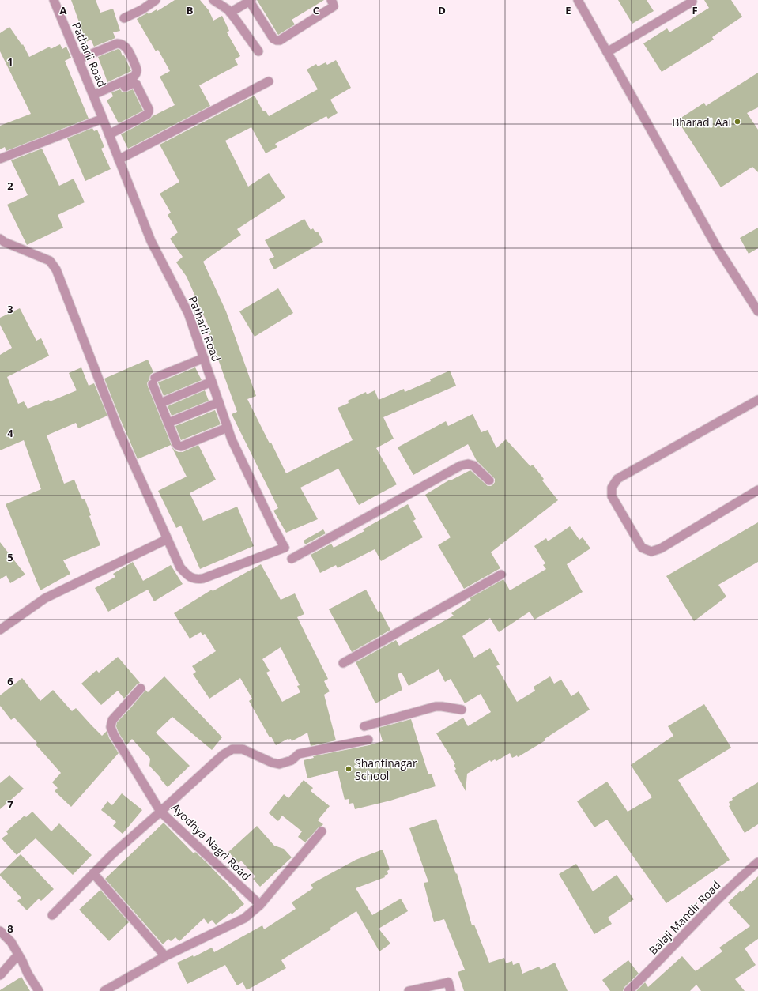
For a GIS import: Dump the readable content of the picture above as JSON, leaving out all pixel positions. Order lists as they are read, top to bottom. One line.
{"streets":{"street":["Patharli Road","Ayodhya Nagri Road","Balaji Mandir Road"]},"places":["Bharadi Aai","Shantinagar School"],"grid":{"columns":["A","B","C","D","E","F"],"rows":["1","2","3","4","5","6","7","8"]}}
